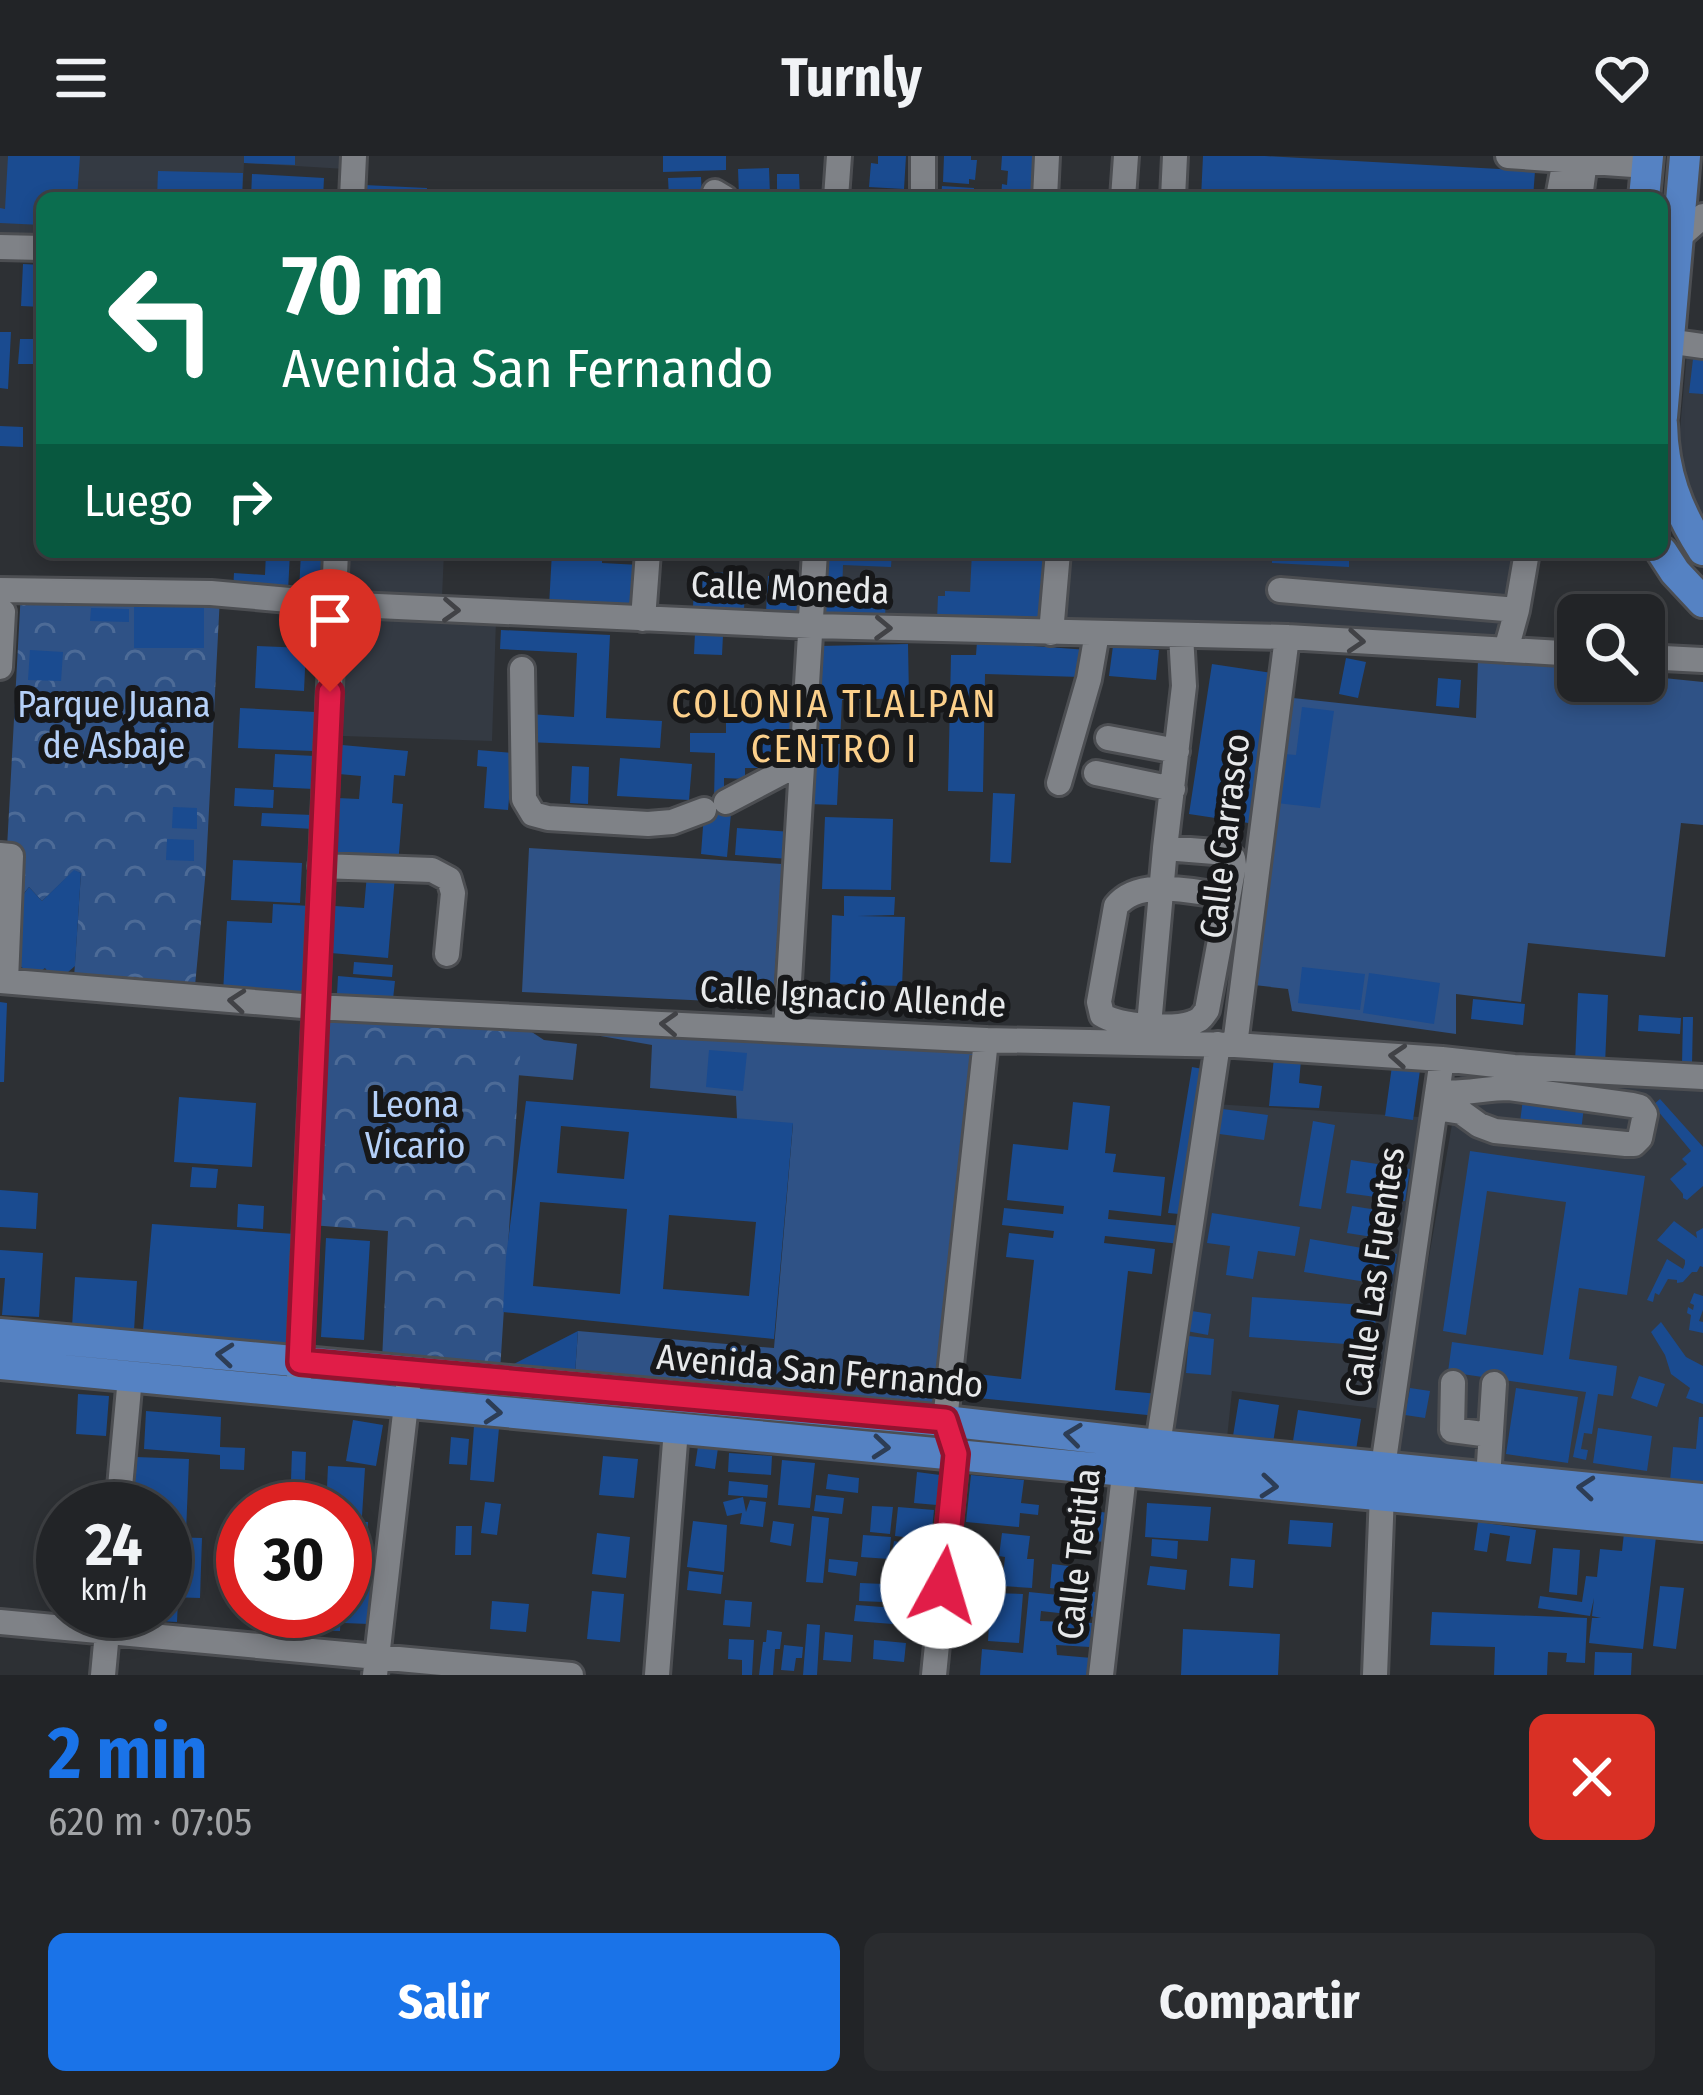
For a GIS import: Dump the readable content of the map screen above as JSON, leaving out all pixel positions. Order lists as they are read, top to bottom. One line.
{"streets":{"main road":["Avenida San Fernando"],"street":["Calle Moneda","Calle Carrasco","Calle Ignacio Allende","Calle Las Fuentes","Calle Tetitla"]},"crossings":[["Calle Moneda","Calle Carrasco"],["Calle Carrasco","Calle Ignacio Allende"],["Calle Carrasco","Avenida San Fernando"],["Calle Carrasco","Calle Tetitla"],["Calle Ignacio Allende","Calle Las Fuentes"],["Calle Las Fuentes","Avenida San Fernando"],["Avenida San Fernando","Calle Tetitla"]],"one_way":["Calle Moneda","Calle Ignacio Allende"],"districts":["COLONIA TLALPAN CENTRO I"],"parks":["Parque Juana de Asbaje","Leona Vicario"],"page":{"header":"Turnly","turn":["70 m","Avenida San Fernando"],"then":"Luego","speed":"24 km/h","limit":"30","heading":["2 min","620 m · 07:05"],"buttons":["Salir","Compartir"]}}
